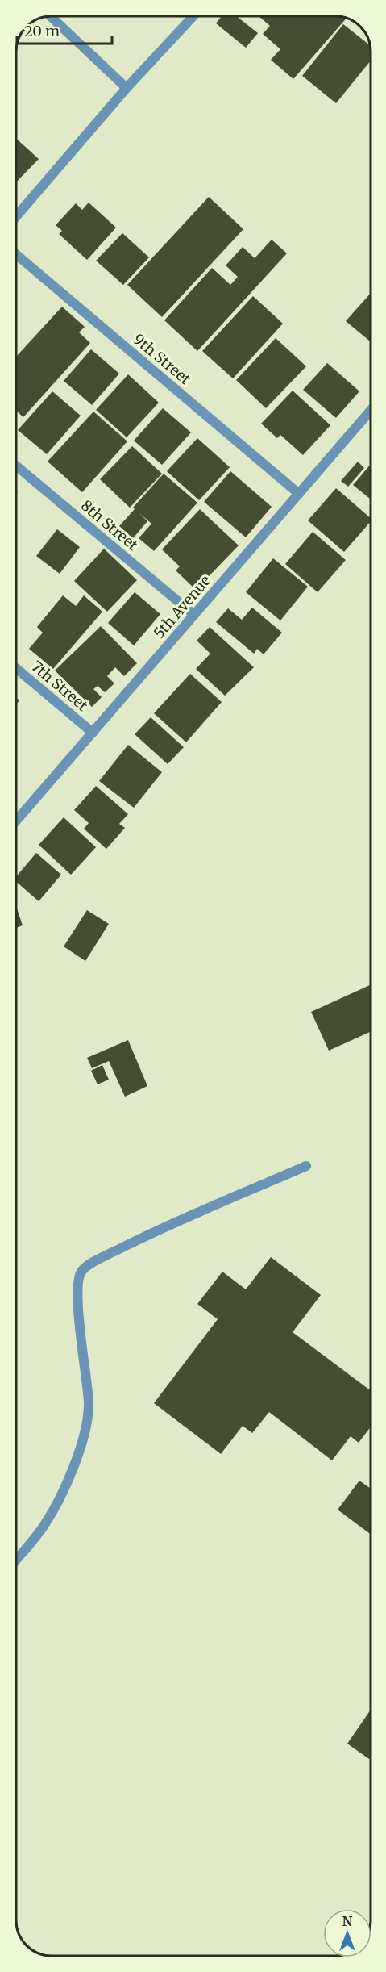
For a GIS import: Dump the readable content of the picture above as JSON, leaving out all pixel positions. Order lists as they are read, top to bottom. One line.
{"streets":{"street":["9th Street","8th Street","5th Avenue","7th Street"]},"crossings":[["9th Street","5th Avenue"],["8th Street","5th Avenue"],["5th Avenue","7th Street"]],"scale_bar":"20 m","north":"top"}
